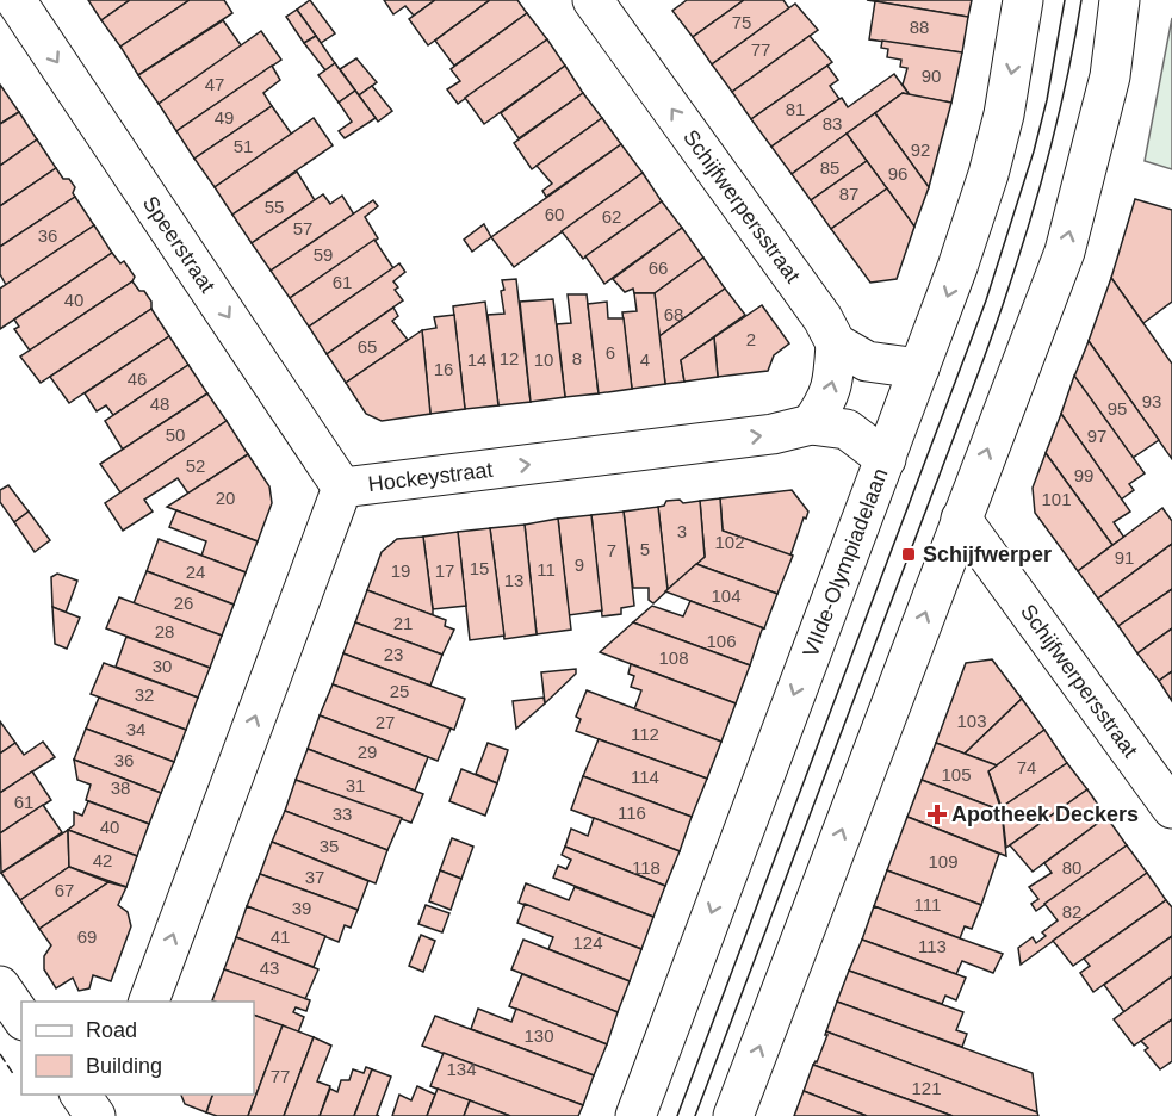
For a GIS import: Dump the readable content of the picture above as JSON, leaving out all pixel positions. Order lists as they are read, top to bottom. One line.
{"streets":{"street":["Schijfwerpersstraat","Speerstraat","Hockeystraat","VIIde-Olympiadelaan"]},"crossings":[["Speerstraat","Hockeystraat"],["Hockeystraat","VIIde-Olympiadelaan"]],"one_way":["Schijfwerpersstraat","Speerstraat","Hockeystraat"],"places":{"transit":["Schijfwerper"],"health":["Apotheek Deckers"]},"house_numbers":["75","88","77","90","47","81","49","83","51","92","85","96","87","55","60","62","57","36","59","66","61","40","68","2","65","6","12","8","14","10","4","16","46","93","48","95","50","97","52","99","20","101","3","102","5","7","91","9","15","11","19","17","24","13","104","26","21","28","106","23","108","30","25","32","103","27","34","112","29","36","74","105","114","31","38","61","116","33","40","35","42","109","118","80","37","67","111","39","82","69","41","124","113","43","130","134","77","121"],"legend":["Road","Building"]}
